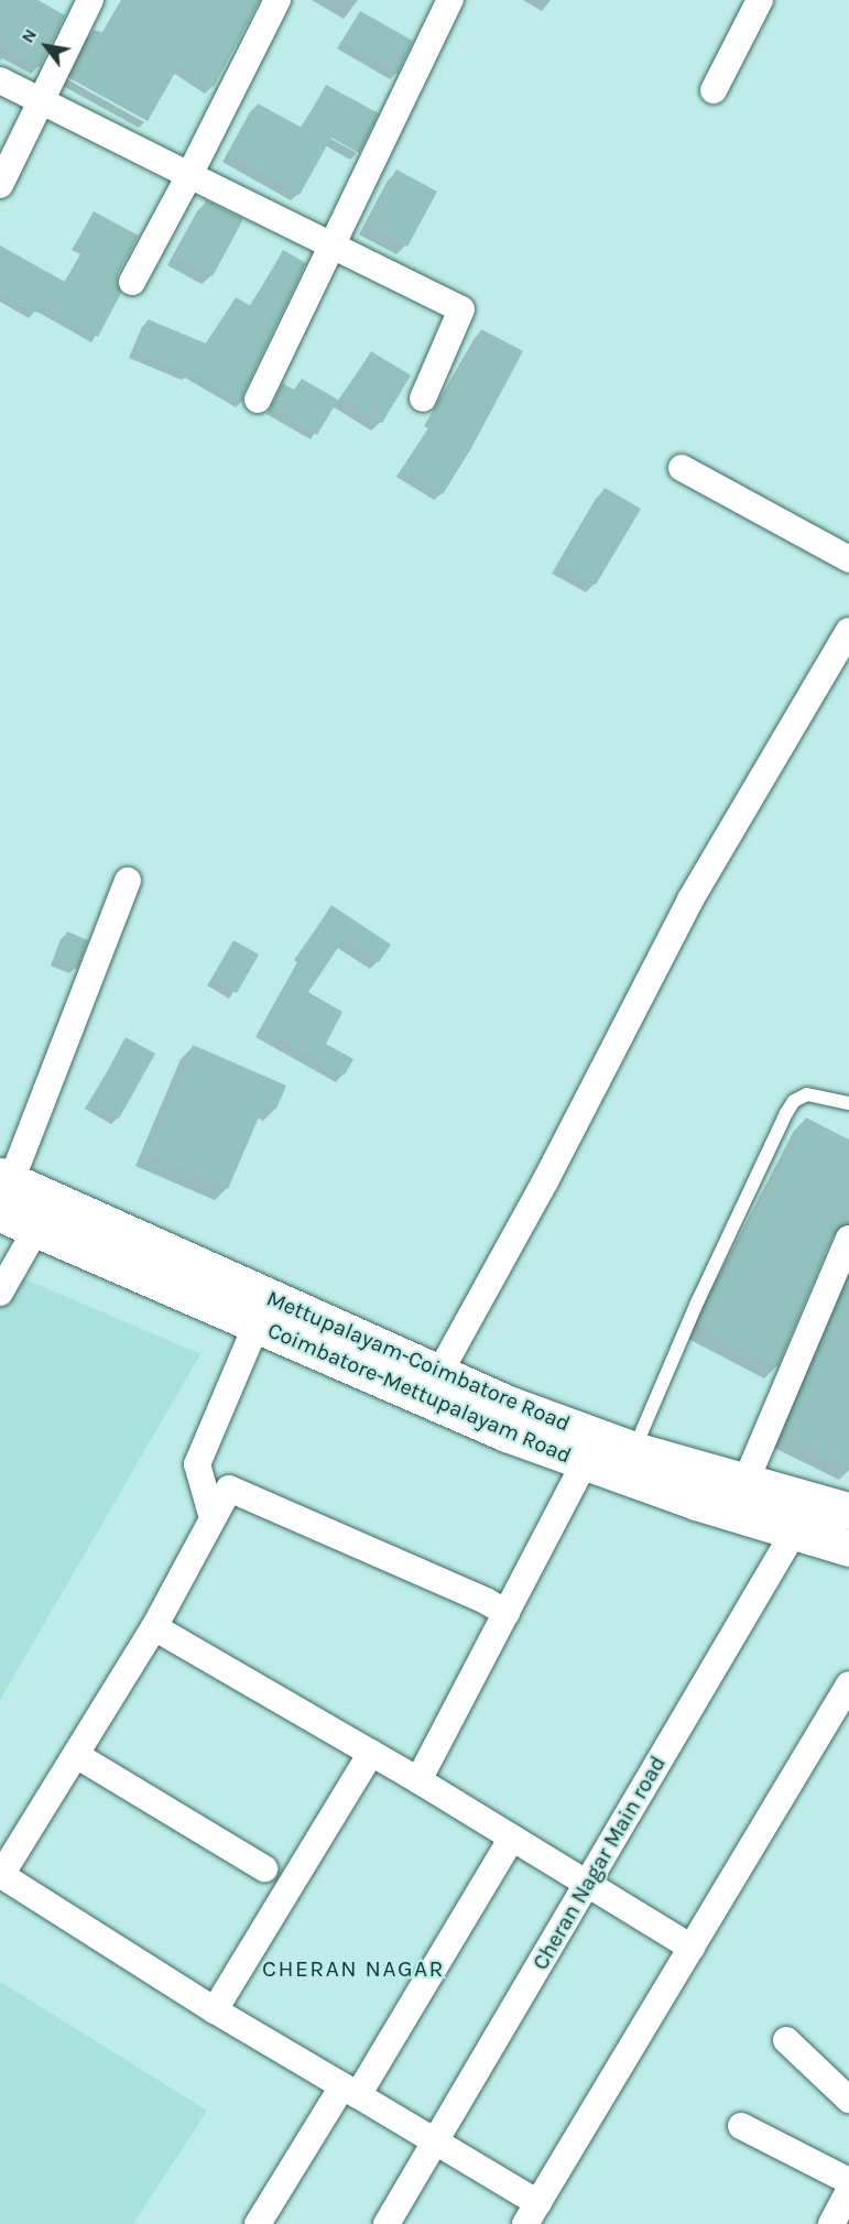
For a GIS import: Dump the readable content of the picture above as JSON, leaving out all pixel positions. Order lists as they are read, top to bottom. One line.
{"streets":{"highway":["Mettupalayam-Coimbatore Road","Coimbatore-Mettupalayam Road"],"street":["Cheran Nagar Main road"]},"crossings":[["Mettupalayam-Coimbatore Road","Coimbatore-Mettupalayam Road"],["Mettupalayam-Coimbatore Road","Cheran Nagar Main road"],["Coimbatore-Mettupalayam Road","Cheran Nagar Main road"]],"districts":["CHERAN NAGAR"],"north":"top left"}
